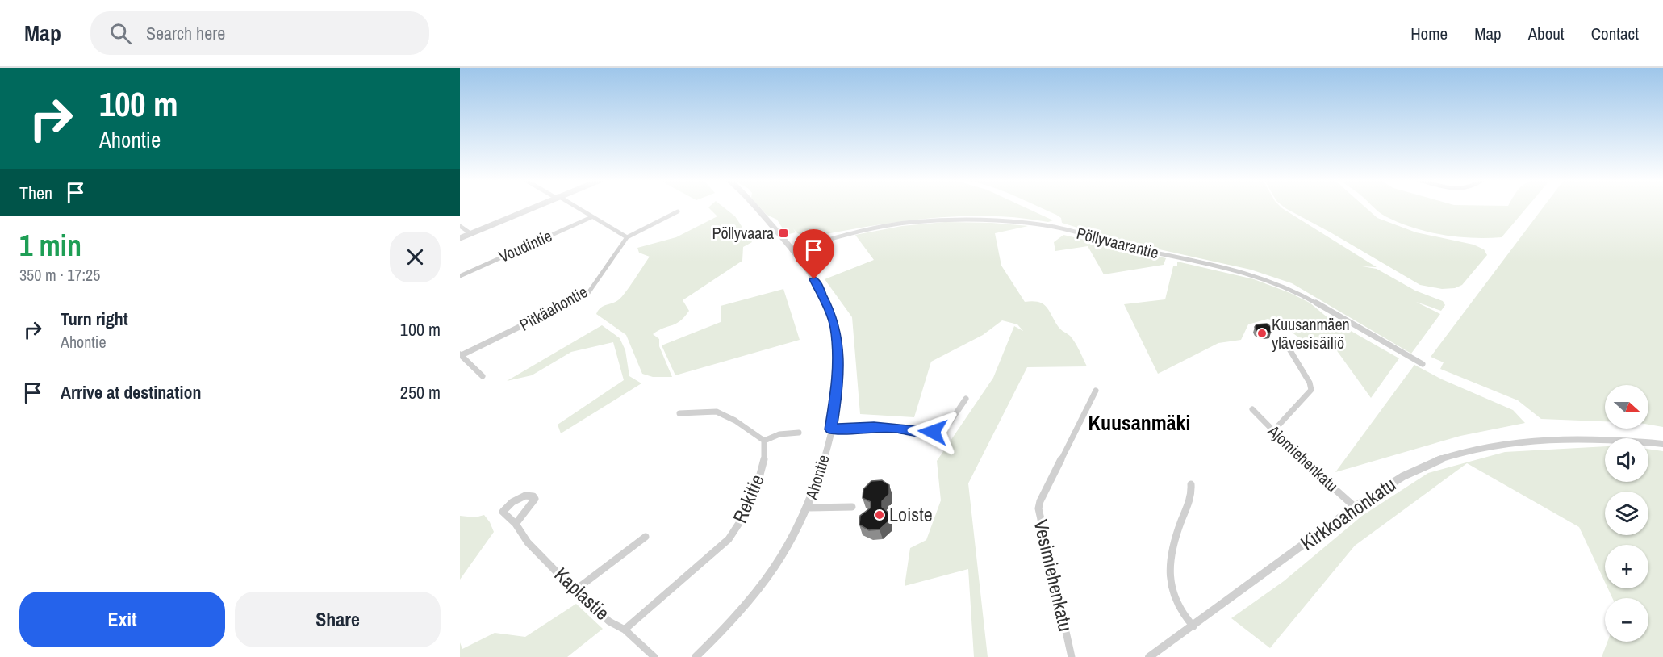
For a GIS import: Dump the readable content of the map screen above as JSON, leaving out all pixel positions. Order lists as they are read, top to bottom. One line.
{"streets":{"street":["Pöllyvaarantie","Voudintie","Pitkäahontie","Ajomiehenkatu","Ahontie","Rekitie","Kirkkoahonkatu","Vesimiehenkatu","Kaplastie"]},"crossings":[["Pöllyvaarantie","Ahontie"],["Ajomiehenkatu","Kirkkoahonkatu"],["Rekitie","Kaplastie"]],"districts":["Kuusanmäki"],"places":{"transit":["Pöllyvaara"],"other":["Kuusanmäen ylävesisäiliö","Loiste"]},"north":"right","page":{"header":"Map","search":"Search here","nav":["Home","Map","About","Contact"],"turn":["100 m","Ahontie"],"then":"Then","heading":["1 min","350 m · 17:25"],"list":[{"name":"Turn right","note":"Ahontie","value":"100 m"},{"name":"Arrive at destination","value":"250 m"}],"map_buttons":["+","−"],"buttons":["Exit","Share"]}}
